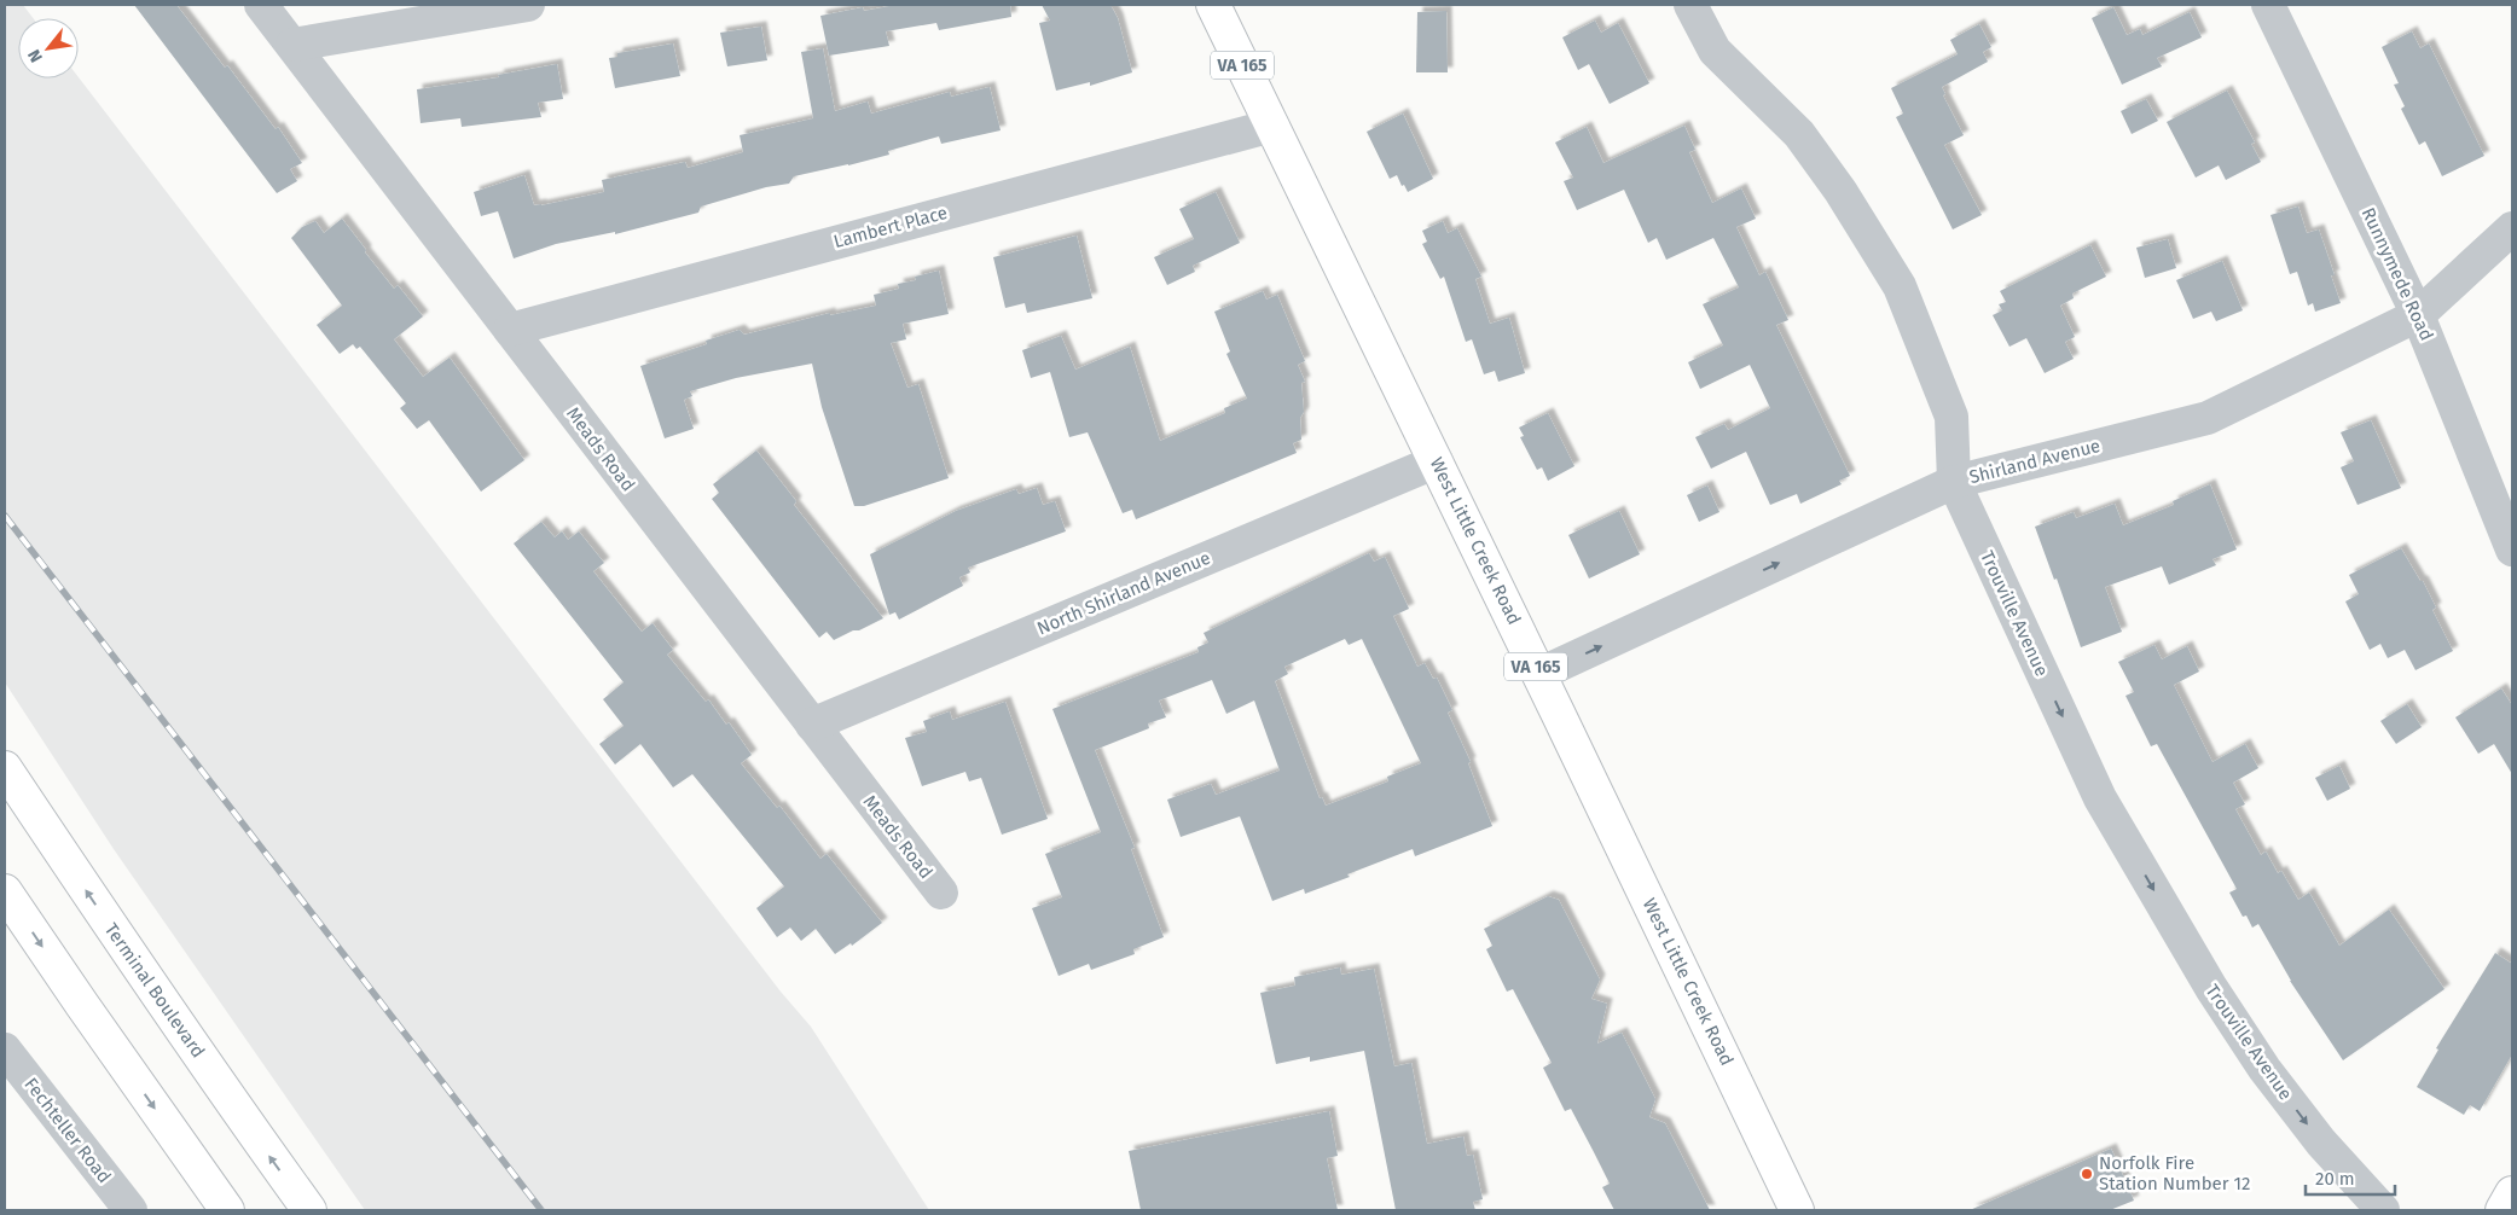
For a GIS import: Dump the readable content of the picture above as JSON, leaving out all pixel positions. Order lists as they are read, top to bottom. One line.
{"streets":{"main road":["VA 165","West Little Creek Road","Terminal Boulevard"],"street":["Lambert Place","Runnymede Road","Meads Road","Shirland Avenue","North Shirland Avenue","Trouville Avenue","Fechteller Road"]},"crossings":[["Lambert Place","Meads Road"],["Lambert Place","West Little Creek Road"],["Runnymede Road","Shirland Avenue"],["Meads Road","North Shirland Avenue"],["Shirland Avenue","West Little Creek Road"],["Shirland Avenue","Trouville Avenue"],["West Little Creek Road","North Shirland Avenue"]],"one_way":["Shirland Avenue","Trouville Avenue"],"places":["Norfolk Fire Station Number 12"],"scale_bar":"20 m","north":"bottom left"}
